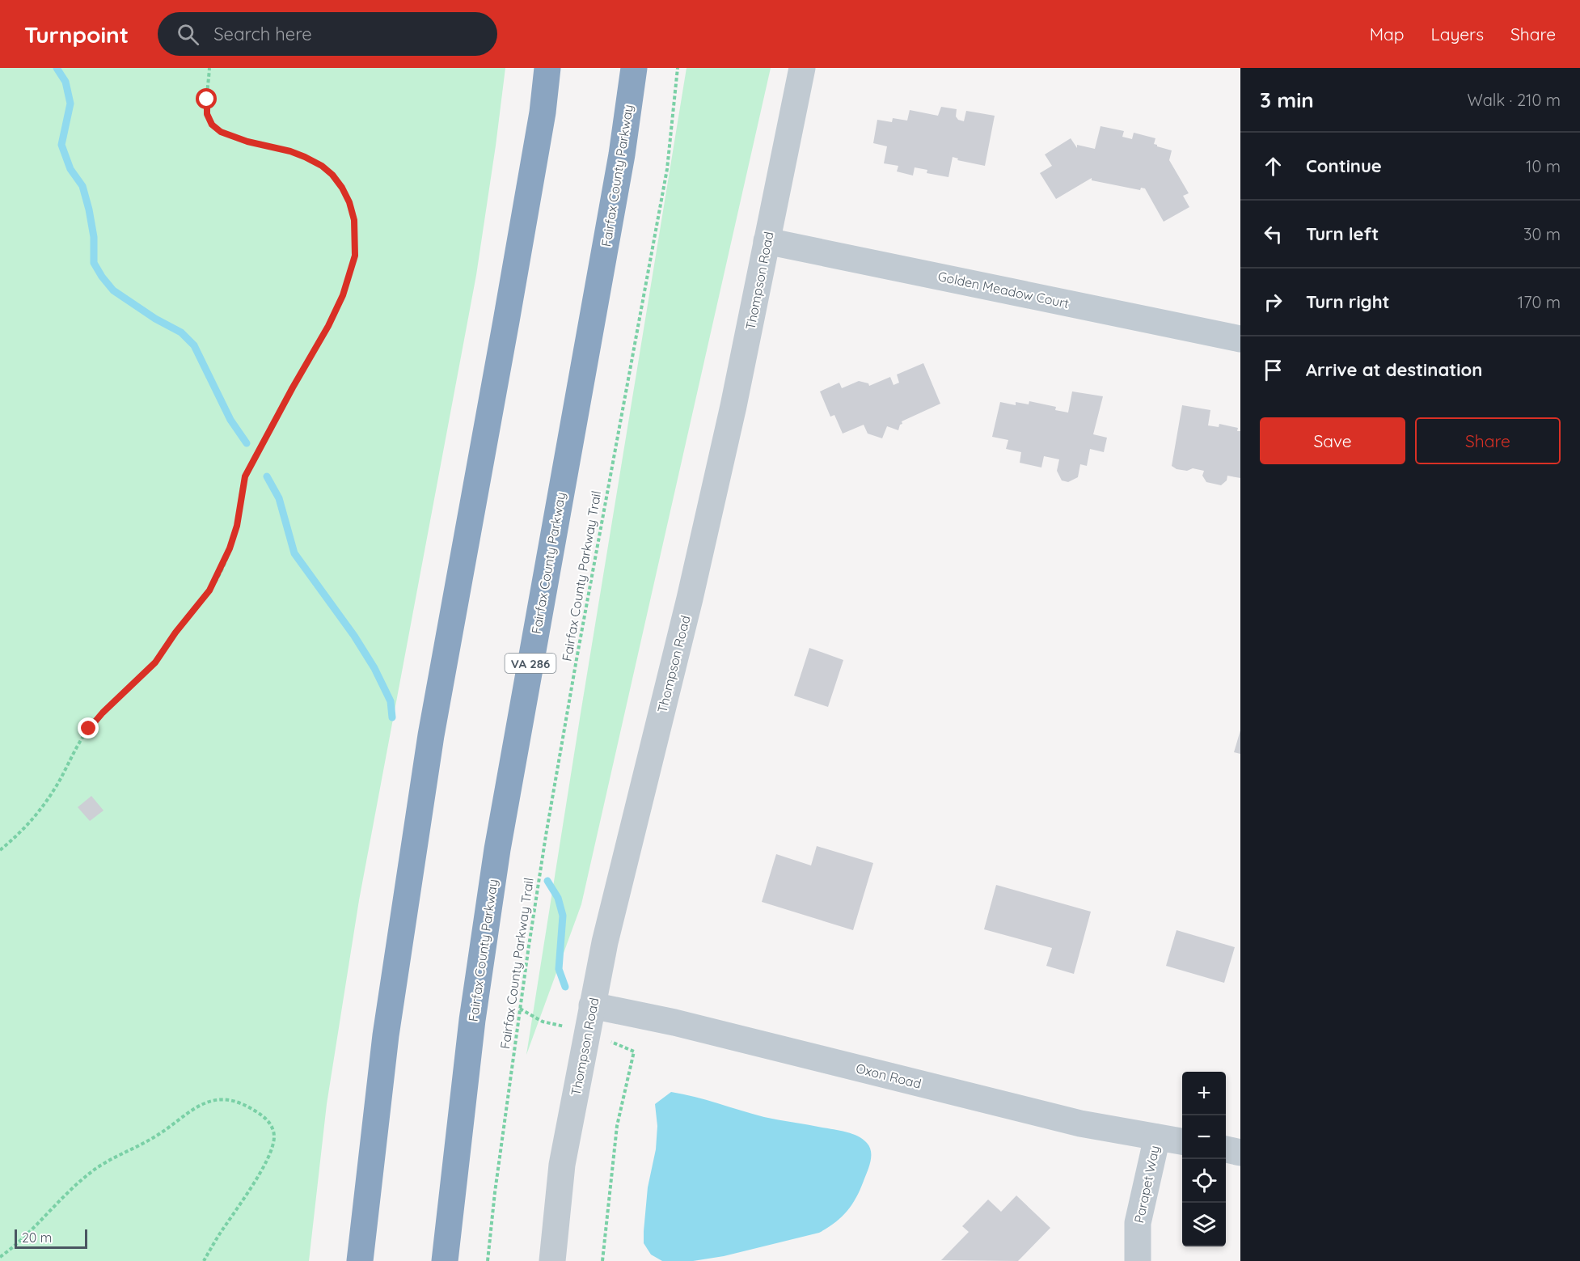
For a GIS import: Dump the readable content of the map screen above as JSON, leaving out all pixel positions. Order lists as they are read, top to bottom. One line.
{"streets":{"highway":["Fairfax County Parkway","VA 286"],"street":["Thompson Road","Golden Meadow Court","Oxon Road","Parapet Way"],"path":["Fairfax County Parkway Trail"]},"crossings":[["Thompson Road","Golden Meadow Court"],["Thompson Road","Oxon Road"],["Oxon Road","Parapet Way"]],"scale_bar":"20 m","page":{"header":"Turnpoint","search":"Search here","nav":["Map","Layers","Share"],"heading":["3 min","Walk · 210 m"],"list":[["Continue","10 m"],["Turn left","30 m"],["Turn right","170 m"],"Arrive at destination"],"buttons":["Save","Share"],"map_buttons":["+","−"],"scale":"20 m"}}
